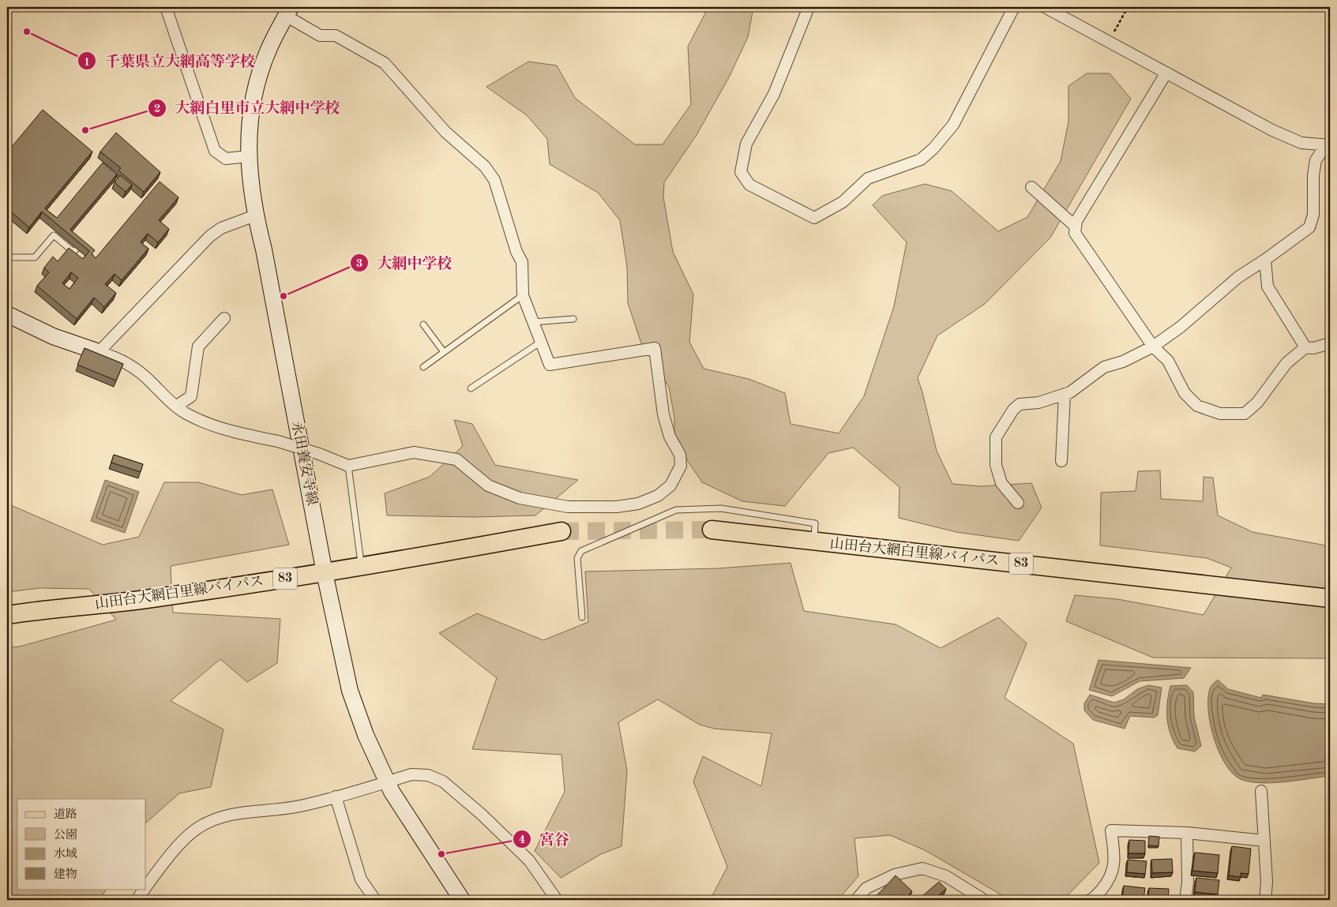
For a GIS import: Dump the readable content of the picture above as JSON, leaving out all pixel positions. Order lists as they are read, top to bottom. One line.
{"streets":{"main road":["山田台大網白里線バイパス","83"],"street":["永田養安寺線"]},"crossings":[["永田養安寺線","山田台大網白里線バイパス"]],"places":["千葉県立大網高等学校","大網白里市立大網中学校","大網中学校","宮谷"],"legend":["道路","公園","水域","建物"]}
